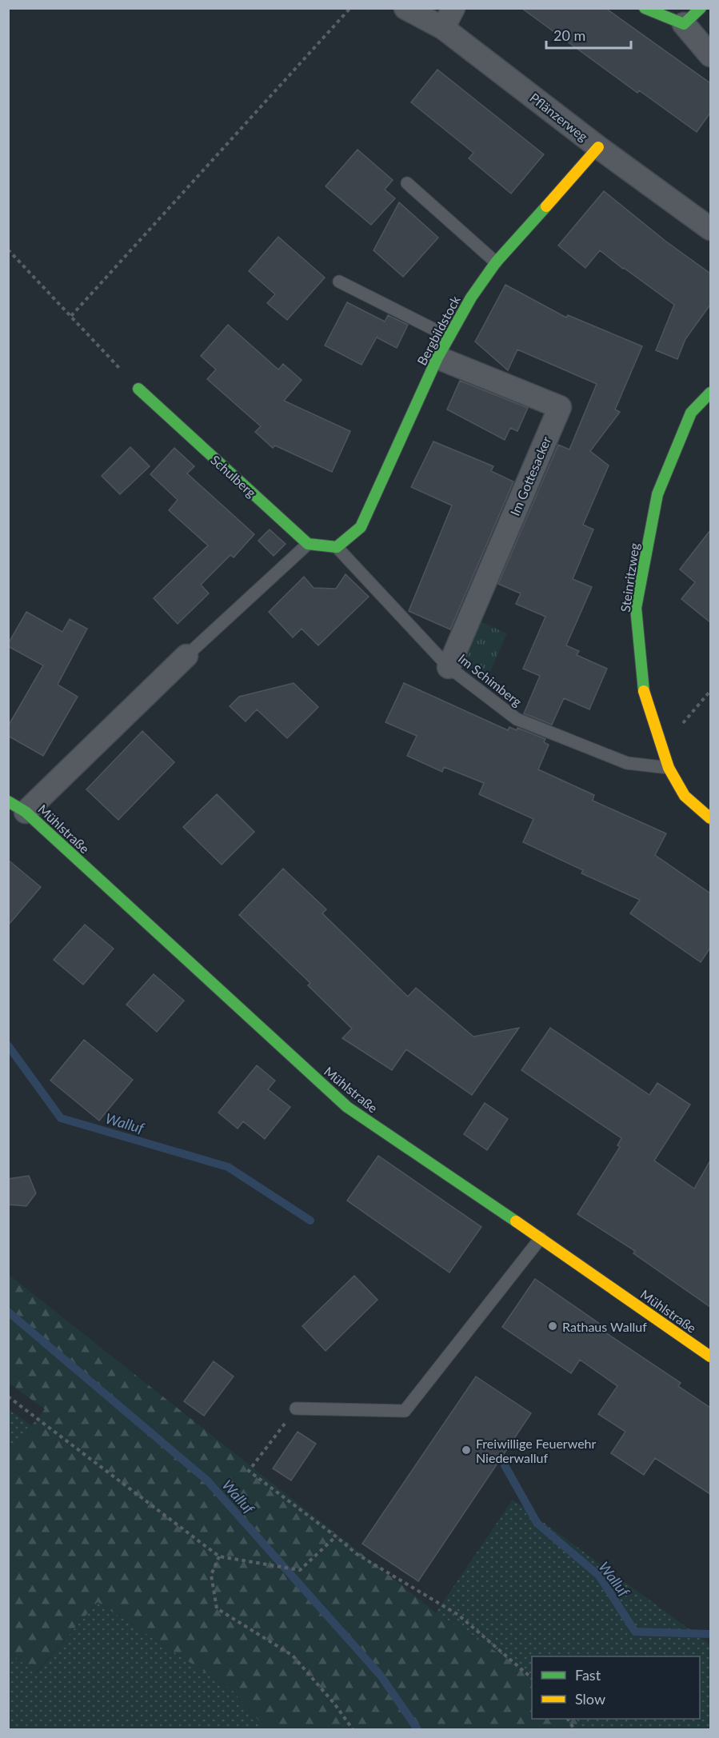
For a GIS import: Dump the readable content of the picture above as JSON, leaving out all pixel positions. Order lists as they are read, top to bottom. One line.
{"streets":{"street":["Pflänzerweg","Bergbildstock","Schulberg","Im Gottesacker","Steinritzweg","Mühlstraße"],"lane":["Im Schimberg"]},"crossings":[["Pflänzerweg","Bergbildstock"],["Bergbildstock","Im Gottesacker"],["Bergbildstock","Im Schimberg"],["Im Gottesacker","Im Schimberg"],["Steinritzweg","Im Schimberg"]],"water":["Walluf"],"places":["Rathaus Walluf","Freiwillige Feuerwehr Niederwalluf"],"legend":["Fast","Slow"],"scale_bar":"20 m"}
